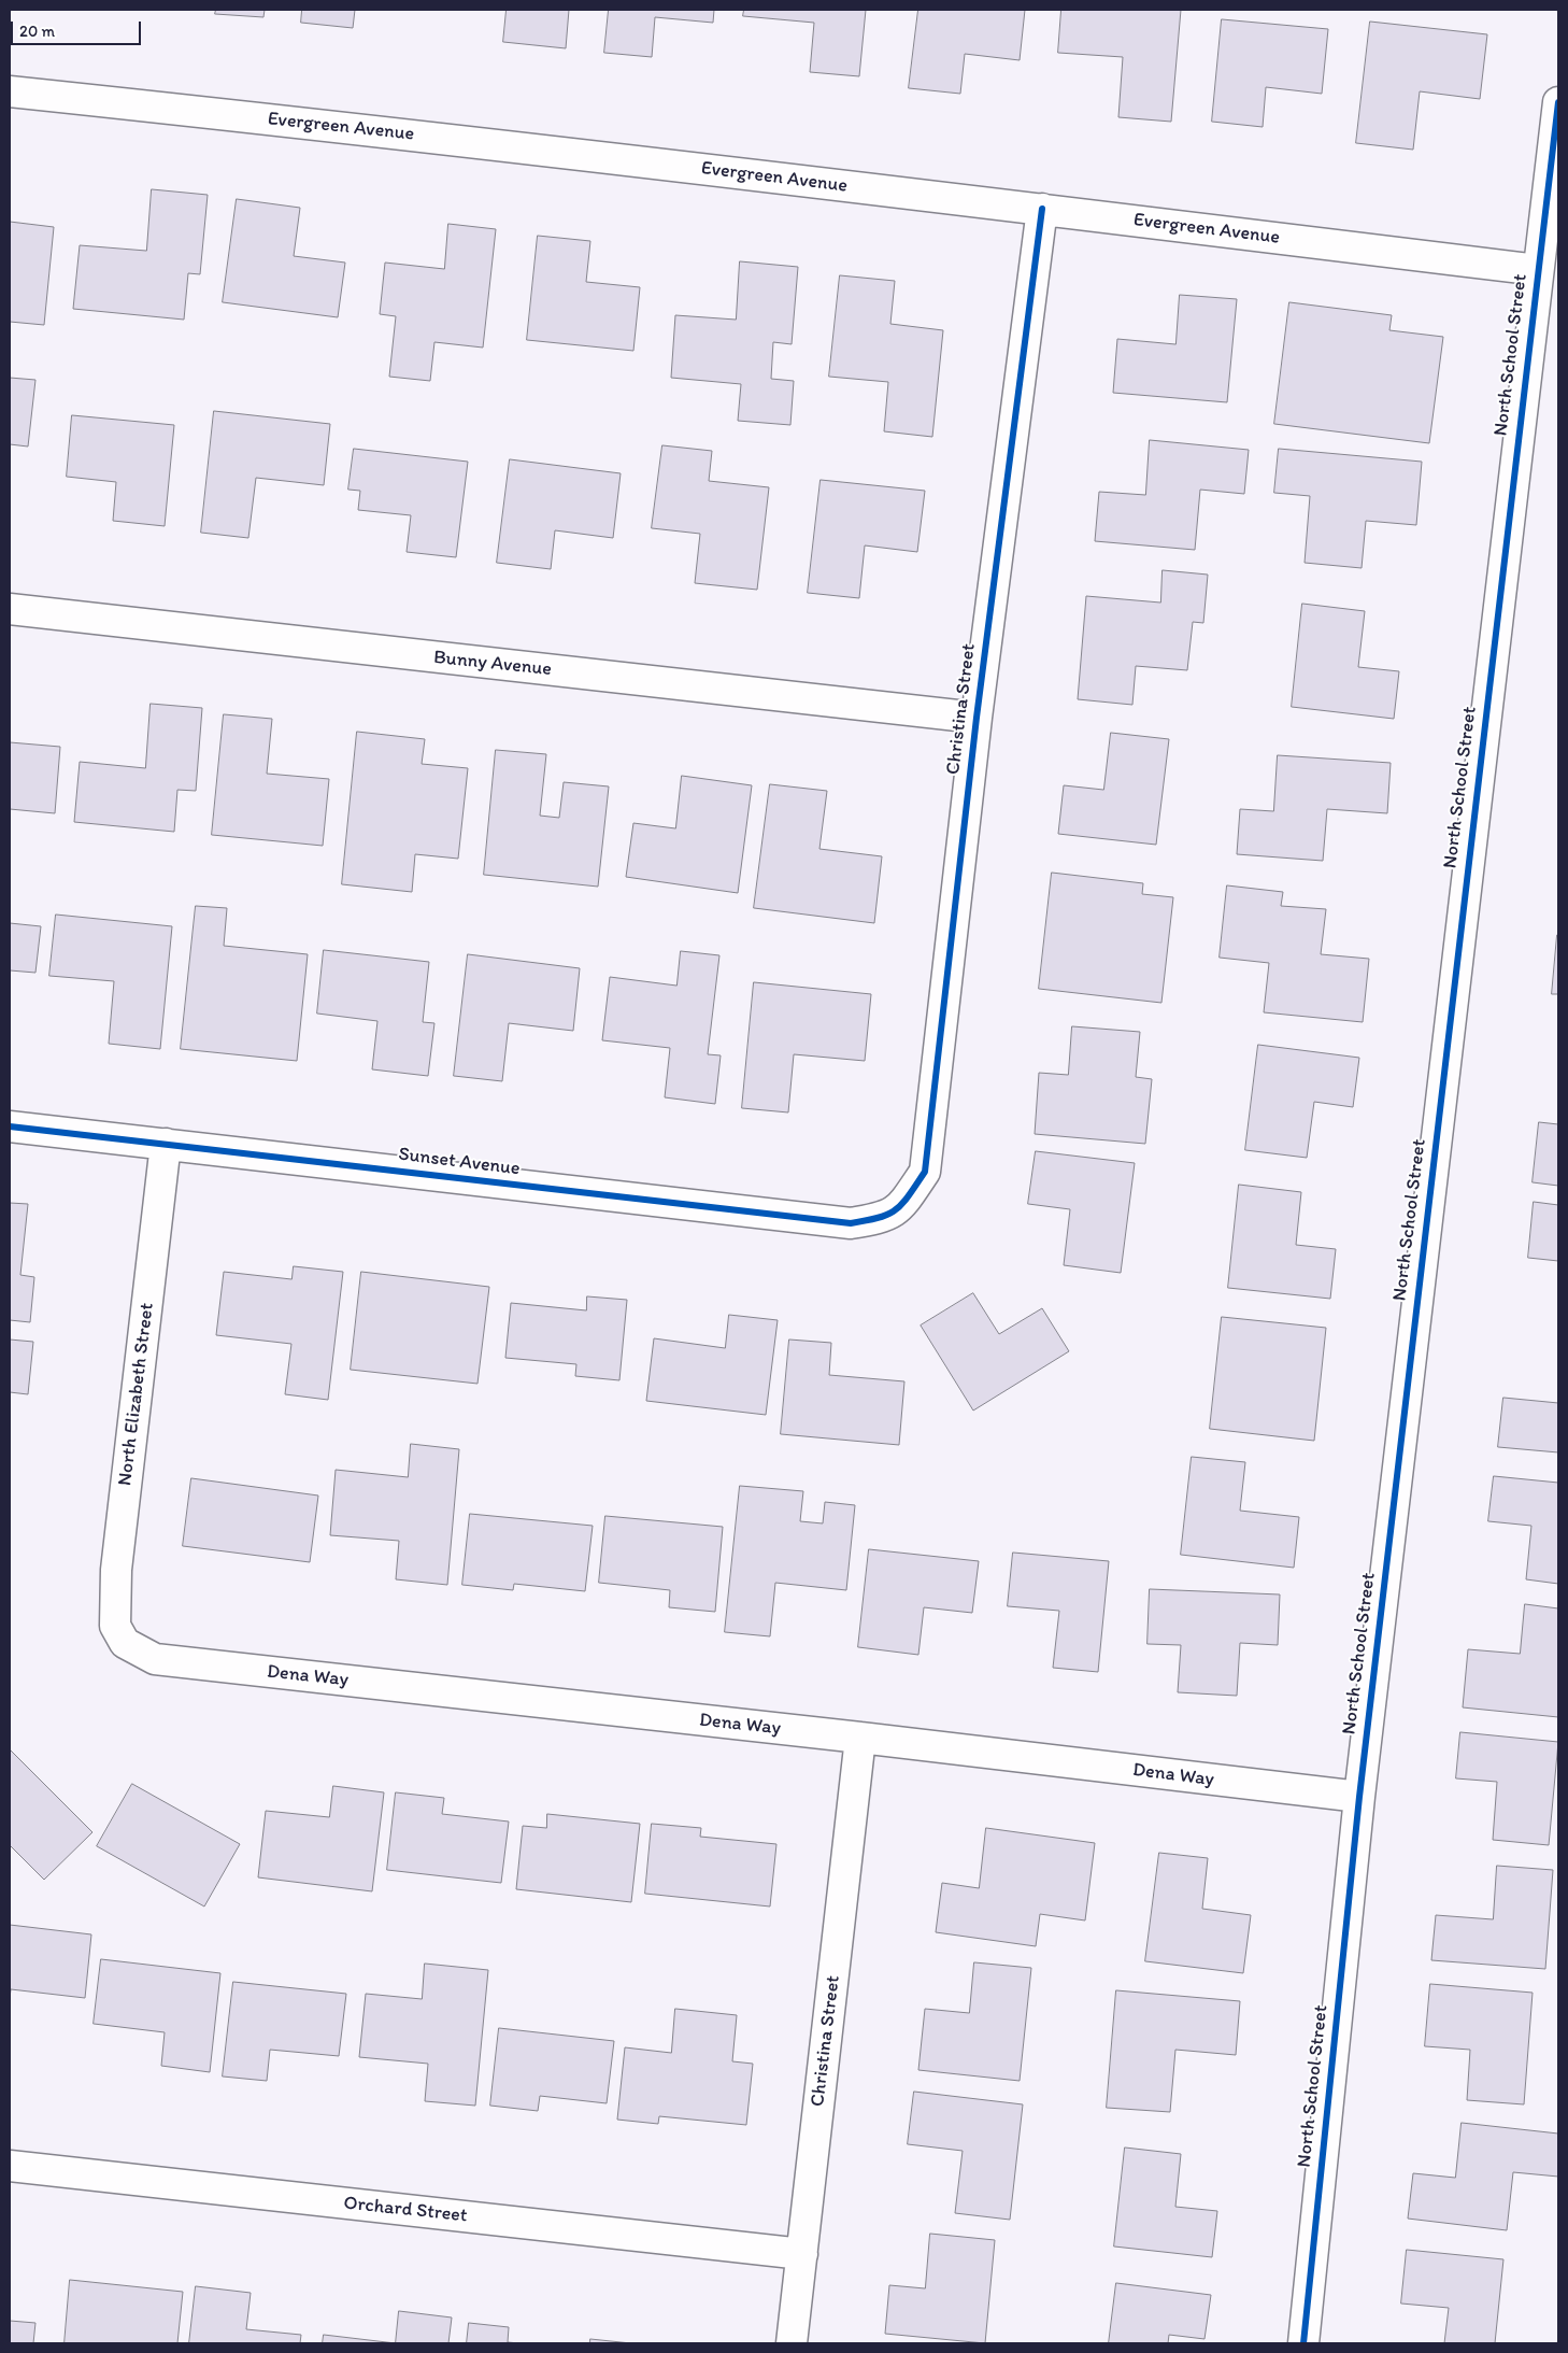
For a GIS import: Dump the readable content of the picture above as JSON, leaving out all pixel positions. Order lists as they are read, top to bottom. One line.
{"streets":{"street":["Evergreen Avenue","North School Street","Bunny Avenue","Christina Street","Sunset Avenue","North Elizabeth Street","Dena Way","Orchard Street"]},"crossings":[["Evergreen Avenue","North School Street"],["Evergreen Avenue","Christina Street"],["North School Street","Dena Way"],["Bunny Avenue","Christina Street"],["Christina Street","Sunset Avenue"],["Christina Street","Dena Way"],["Christina Street","Orchard Street"],["Sunset Avenue","North Elizabeth Street"],["North Elizabeth Street","Dena Way"]],"scale_bar":"20 m"}
